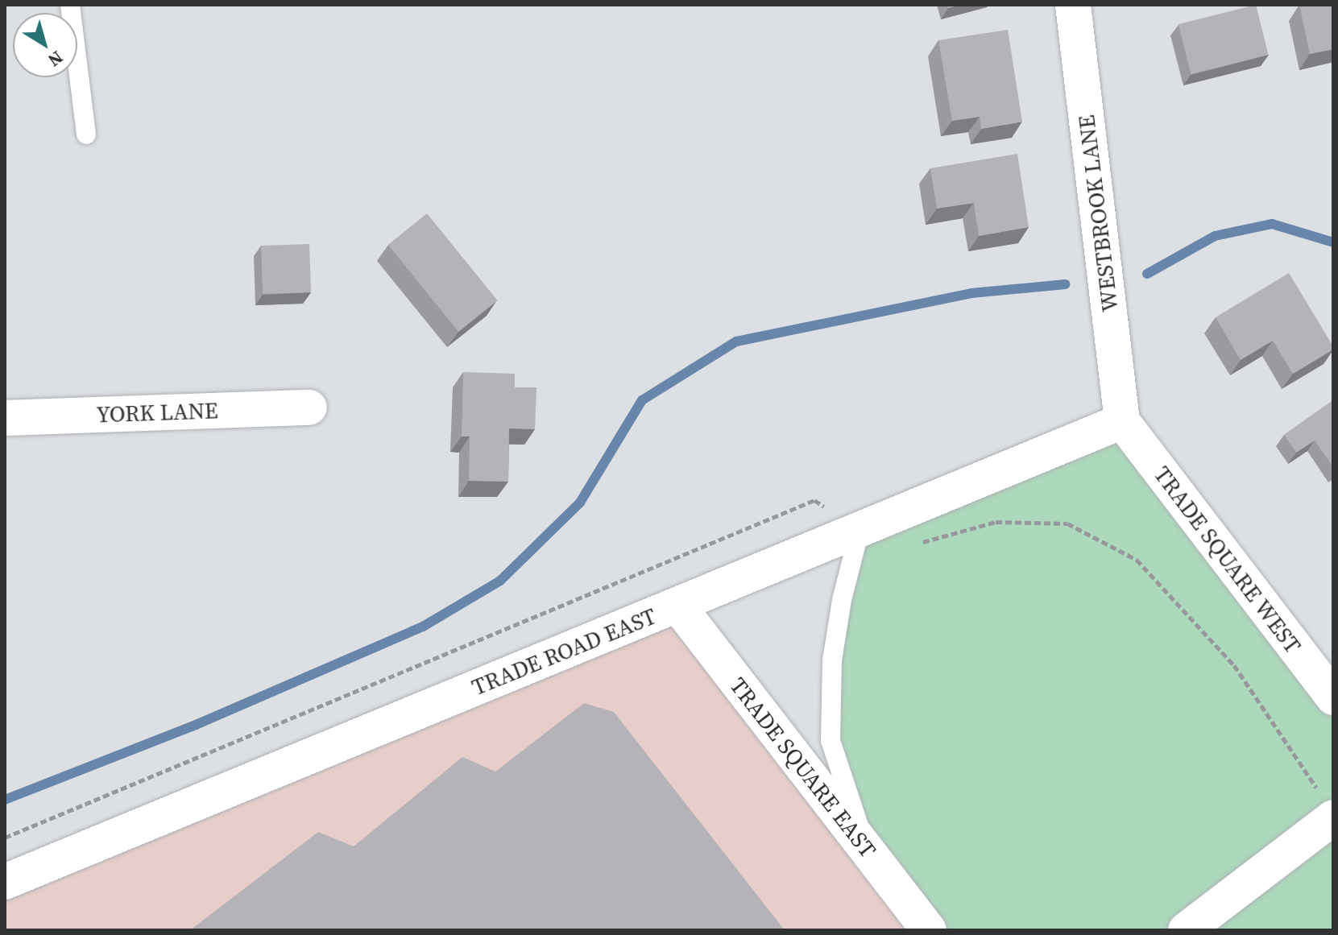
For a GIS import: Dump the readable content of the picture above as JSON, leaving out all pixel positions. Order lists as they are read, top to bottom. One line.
{"streets":{"street":["WESTBROOK LANE","YORK LANE","TRADE SQUARE WEST","TRADE ROAD EAST","TRADE SQUARE EAST"]},"crossings":[["WESTBROOK LANE","TRADE SQUARE WEST"],["WESTBROOK LANE","TRADE ROAD EAST"],["TRADE SQUARE WEST","TRADE ROAD EAST"],["TRADE ROAD EAST","TRADE SQUARE EAST"]],"north":"bottom right"}
